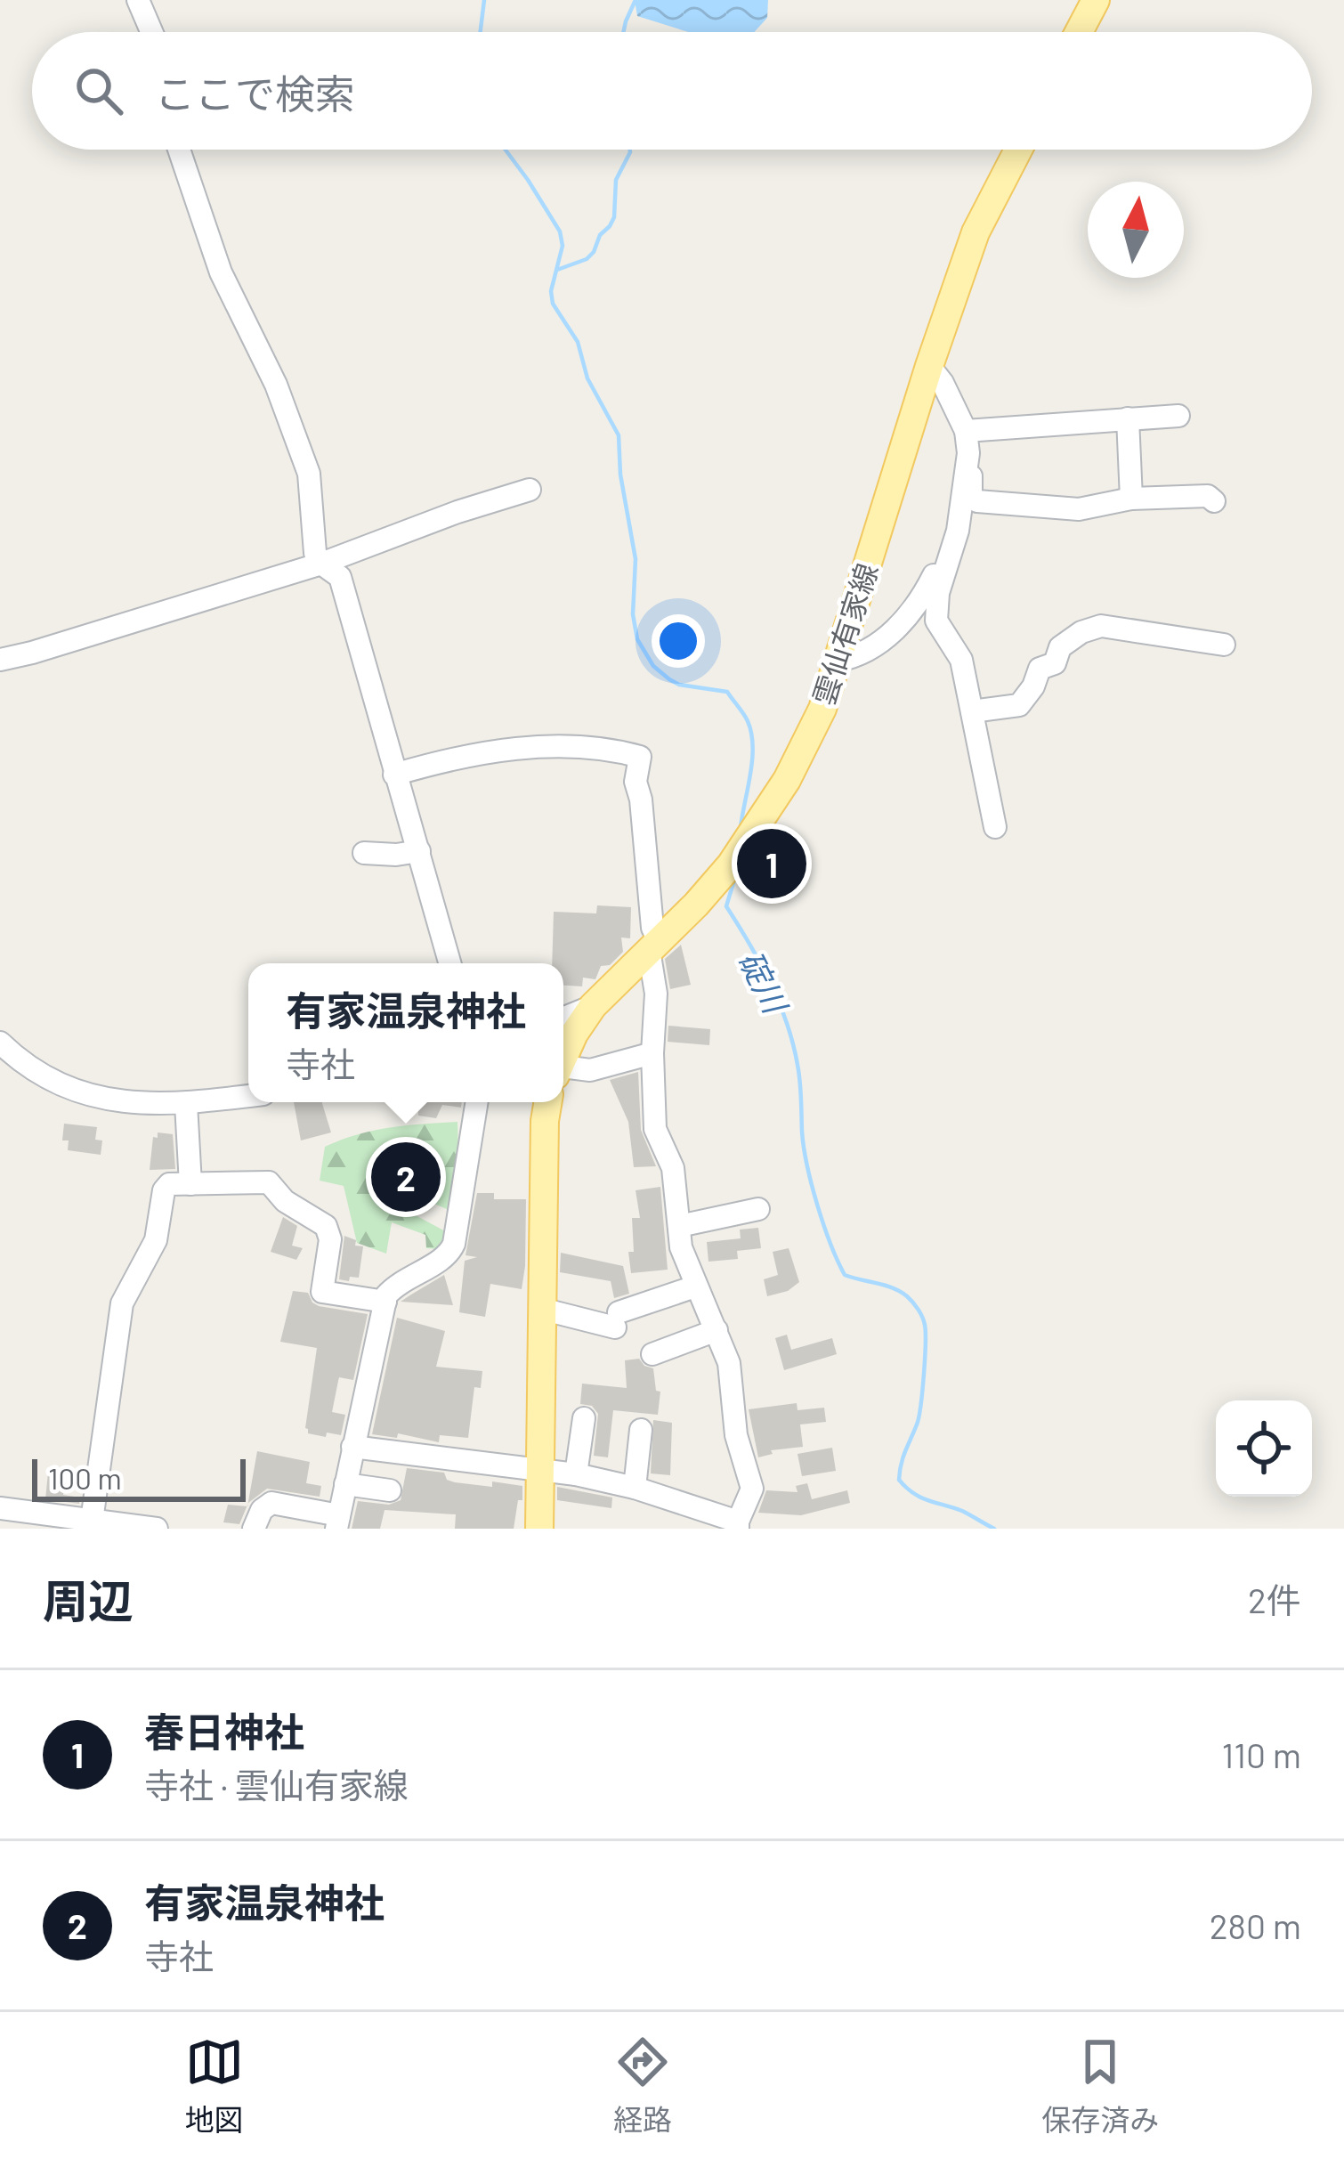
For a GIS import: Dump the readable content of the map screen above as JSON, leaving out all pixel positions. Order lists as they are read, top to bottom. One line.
{"streets":{"main road":["雲仙有家線"]},"water":["碇川"],"scale_bar":"100 m","north":"top","page":{"search":"ここで検索","pins":["1","2"],"popup":["有家温泉神社","寺社"],"scale":"100 m","heading":["周辺","2件"],"list":[{"mark":"1","name":"春日神社","note":"寺社 · 雲仙有家線","value":"110 m"},{"mark":"2","name":"有家温泉神社","note":"寺社","value":"280 m"}],"nav":["地図","経路","保存済み"]}}
